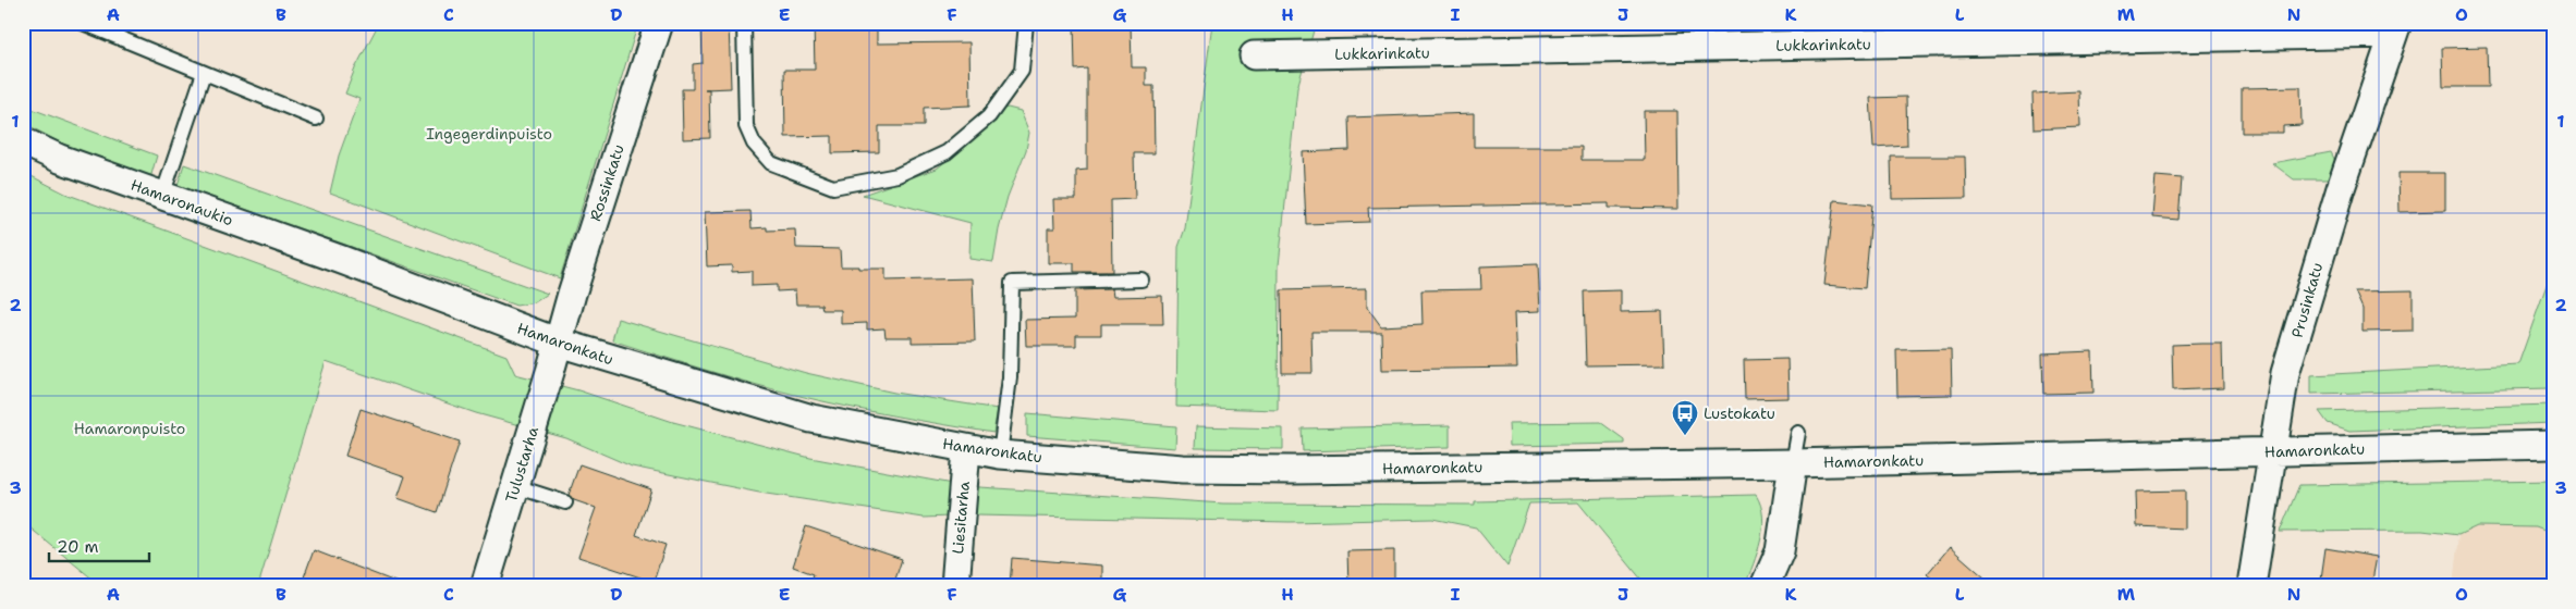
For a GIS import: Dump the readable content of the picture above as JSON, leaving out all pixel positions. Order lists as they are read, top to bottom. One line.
{"streets":{"street":["Lukkarinkatu","Rossinkatu","Hamaronaukio","Prusinkatu","Hamaronkatu","Tulustarha","Liesitarha"]},"crossings":[["Lukkarinkatu","Prusinkatu"],["Rossinkatu","Hamaronkatu"],["Rossinkatu","Tulustarha"],["Hamaronaukio","Hamaronkatu"],["Prusinkatu","Hamaronkatu"],["Hamaronkatu","Tulustarha"],["Hamaronkatu","Liesitarha"]],"parks":["Ingegerdinpuisto","Hamaronpuisto"],"places":{"bus stop":["Lustokatu"]},"scale_bar":"20 m","grid":{"columns":["A","B","C","D","E","F","G","H","I","J","K","L","M","N","O"],"rows":["1","2","3"]}}
